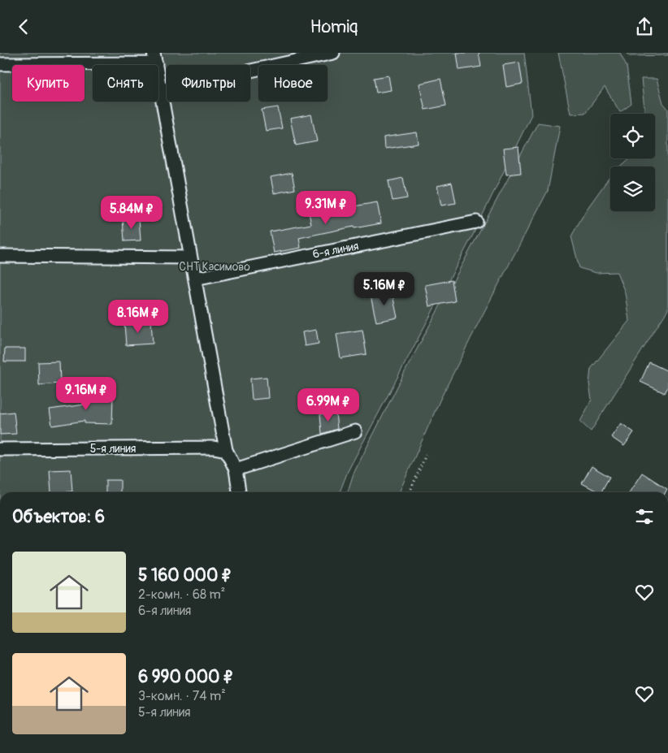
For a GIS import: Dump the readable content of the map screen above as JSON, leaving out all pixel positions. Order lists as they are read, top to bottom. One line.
{"streets":{"street":["6-я линия","5-я линия"]},"parks":["СНТ Касимово"],"page":{"header":"Homiq","chip":["Купить","Снять","Фильтры","Новое"],"price":["9.31M ₽","5.84M ₽","5.16M ₽","8.16M ₽","9.16M ₽","6.99M ₽"],"heading":"Объектов: 6","list":[{"name":"5 160 000 ₽","note":"2-комн. · 68 m² · 6-я линия"},{"name":"6 990 000 ₽","note":"3-комн. · 74 m² · 5-я линия"}]}}
